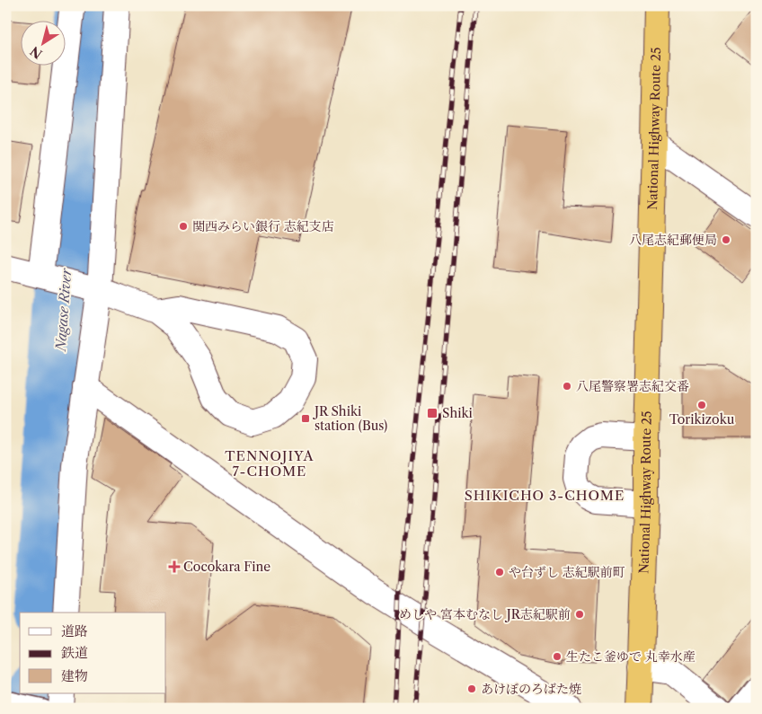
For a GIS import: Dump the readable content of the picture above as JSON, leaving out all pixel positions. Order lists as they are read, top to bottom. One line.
{"streets":{"highway":["National Highway Route 25"]},"districts":["TENNOJIYA 7-CHOME","SHIKICHO 3-CHOME"],"water":["Nagase River"],"places":{"other":["関西みらい銀行 志紀支店","八尾志紀郵便局","八尾警察署志紀交番","Torikizoku","や台ずし 志紀駅前町","めしや 宮本むなし JR志紀駅前","生たこ釜ゆで 丸幸水産","あけぼのろばた焼"],"transit":["Shiki","JR Shiki station (Bus)"],"health":["Cocokara Fine"]},"legend":["道路","鉄道","建物"],"north":"bottom left"}
